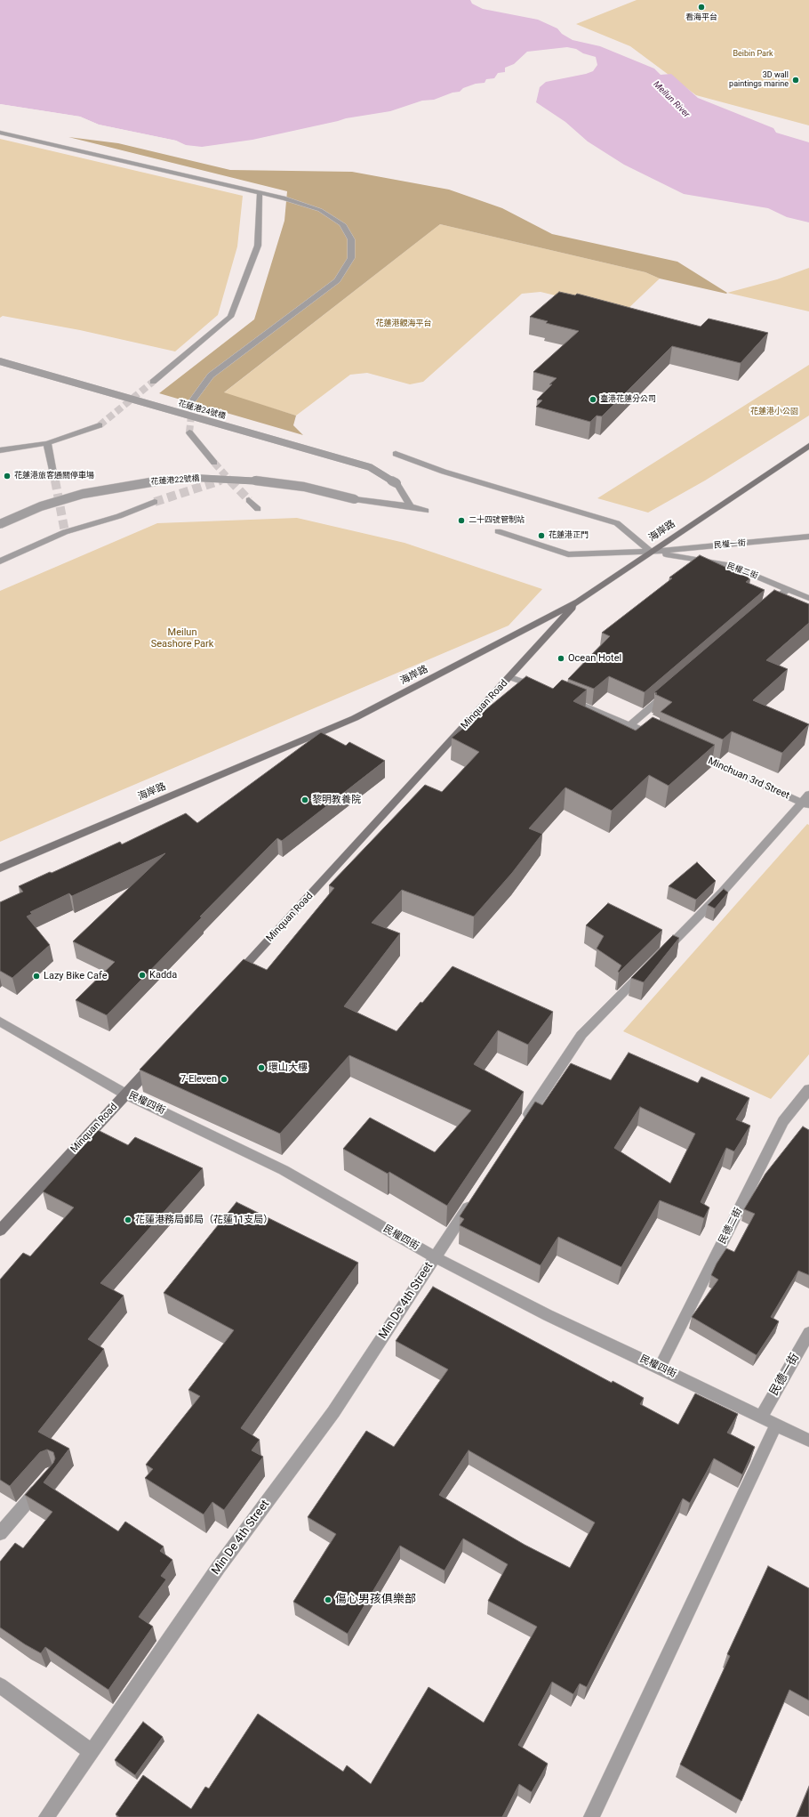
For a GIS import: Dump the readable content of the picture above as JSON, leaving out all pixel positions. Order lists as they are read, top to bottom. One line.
{"streets":{"main road":["海岸路","Minquan Road"],"street":["花蓮港24號橋","花蓮港22號橋","民權一街","民權二街","Minchuan 3rd Street","民權四街","民德二街","Min De 4th Street","民德一街"]},"crossings":[["花蓮港24號橋","花蓮港22號橋"],["海岸路","民權一街"],["海岸路","民權二街"],["海岸路","Minquan Road"],["民權一街","民權二街"],["Minquan Road","民權四街"],["民權四街","民德二街"],["民權四街","Min De 4th Street"],["民權四街","民德一街"]],"water":["Meilun River"],"parks":["Beibin Park","花蓮港觀海平台","花蓮港小公園","Meilun Seashore Park"],"places":["看海平台","3D wall paintings marine","臺港花蓮分公司","花蓮港旅客通關停車場","二十四號管制站","花蓮港正門","Ocean Hotel","黎明教養院","Kadda","Lazy Bike Cafe","環山大樓","7-Eleven","花蓮港務局郵局（花蓮11支局）","傷心男孩俱樂部"]}
